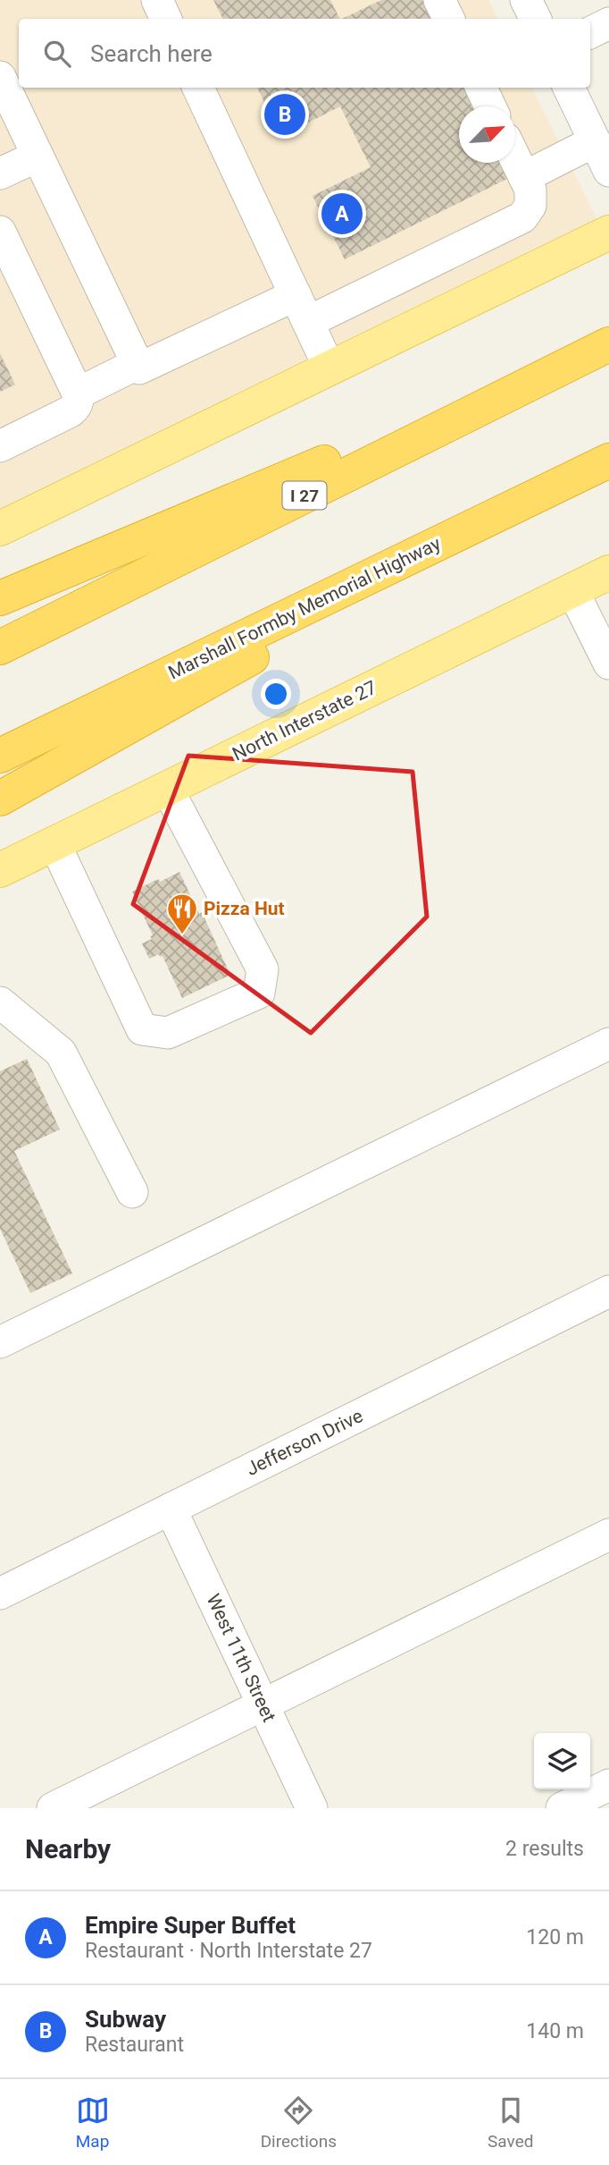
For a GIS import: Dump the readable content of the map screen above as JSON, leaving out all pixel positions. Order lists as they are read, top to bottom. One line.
{"streets":{"highway":["I 27","Marshall Formby Memorial Highway"],"main road":["North Interstate 27"],"street":["Jefferson Drive","West 11th Street"]},"crossings":[["Jefferson Drive","West 11th Street"]],"places":{"restaurant":["Pizza Hut"]},"north":"top right","page":{"search":"Search here","pins":["B","A"],"heading":["Nearby","2 results"],"list":[{"mark":"A","name":"Empire Super Buffet","note":"Restaurant · North Interstate 27","value":"120 m"},{"mark":"B","name":"Subway","note":"Restaurant","value":"140 m"}],"nav":["Map","Directions","Saved"]}}
